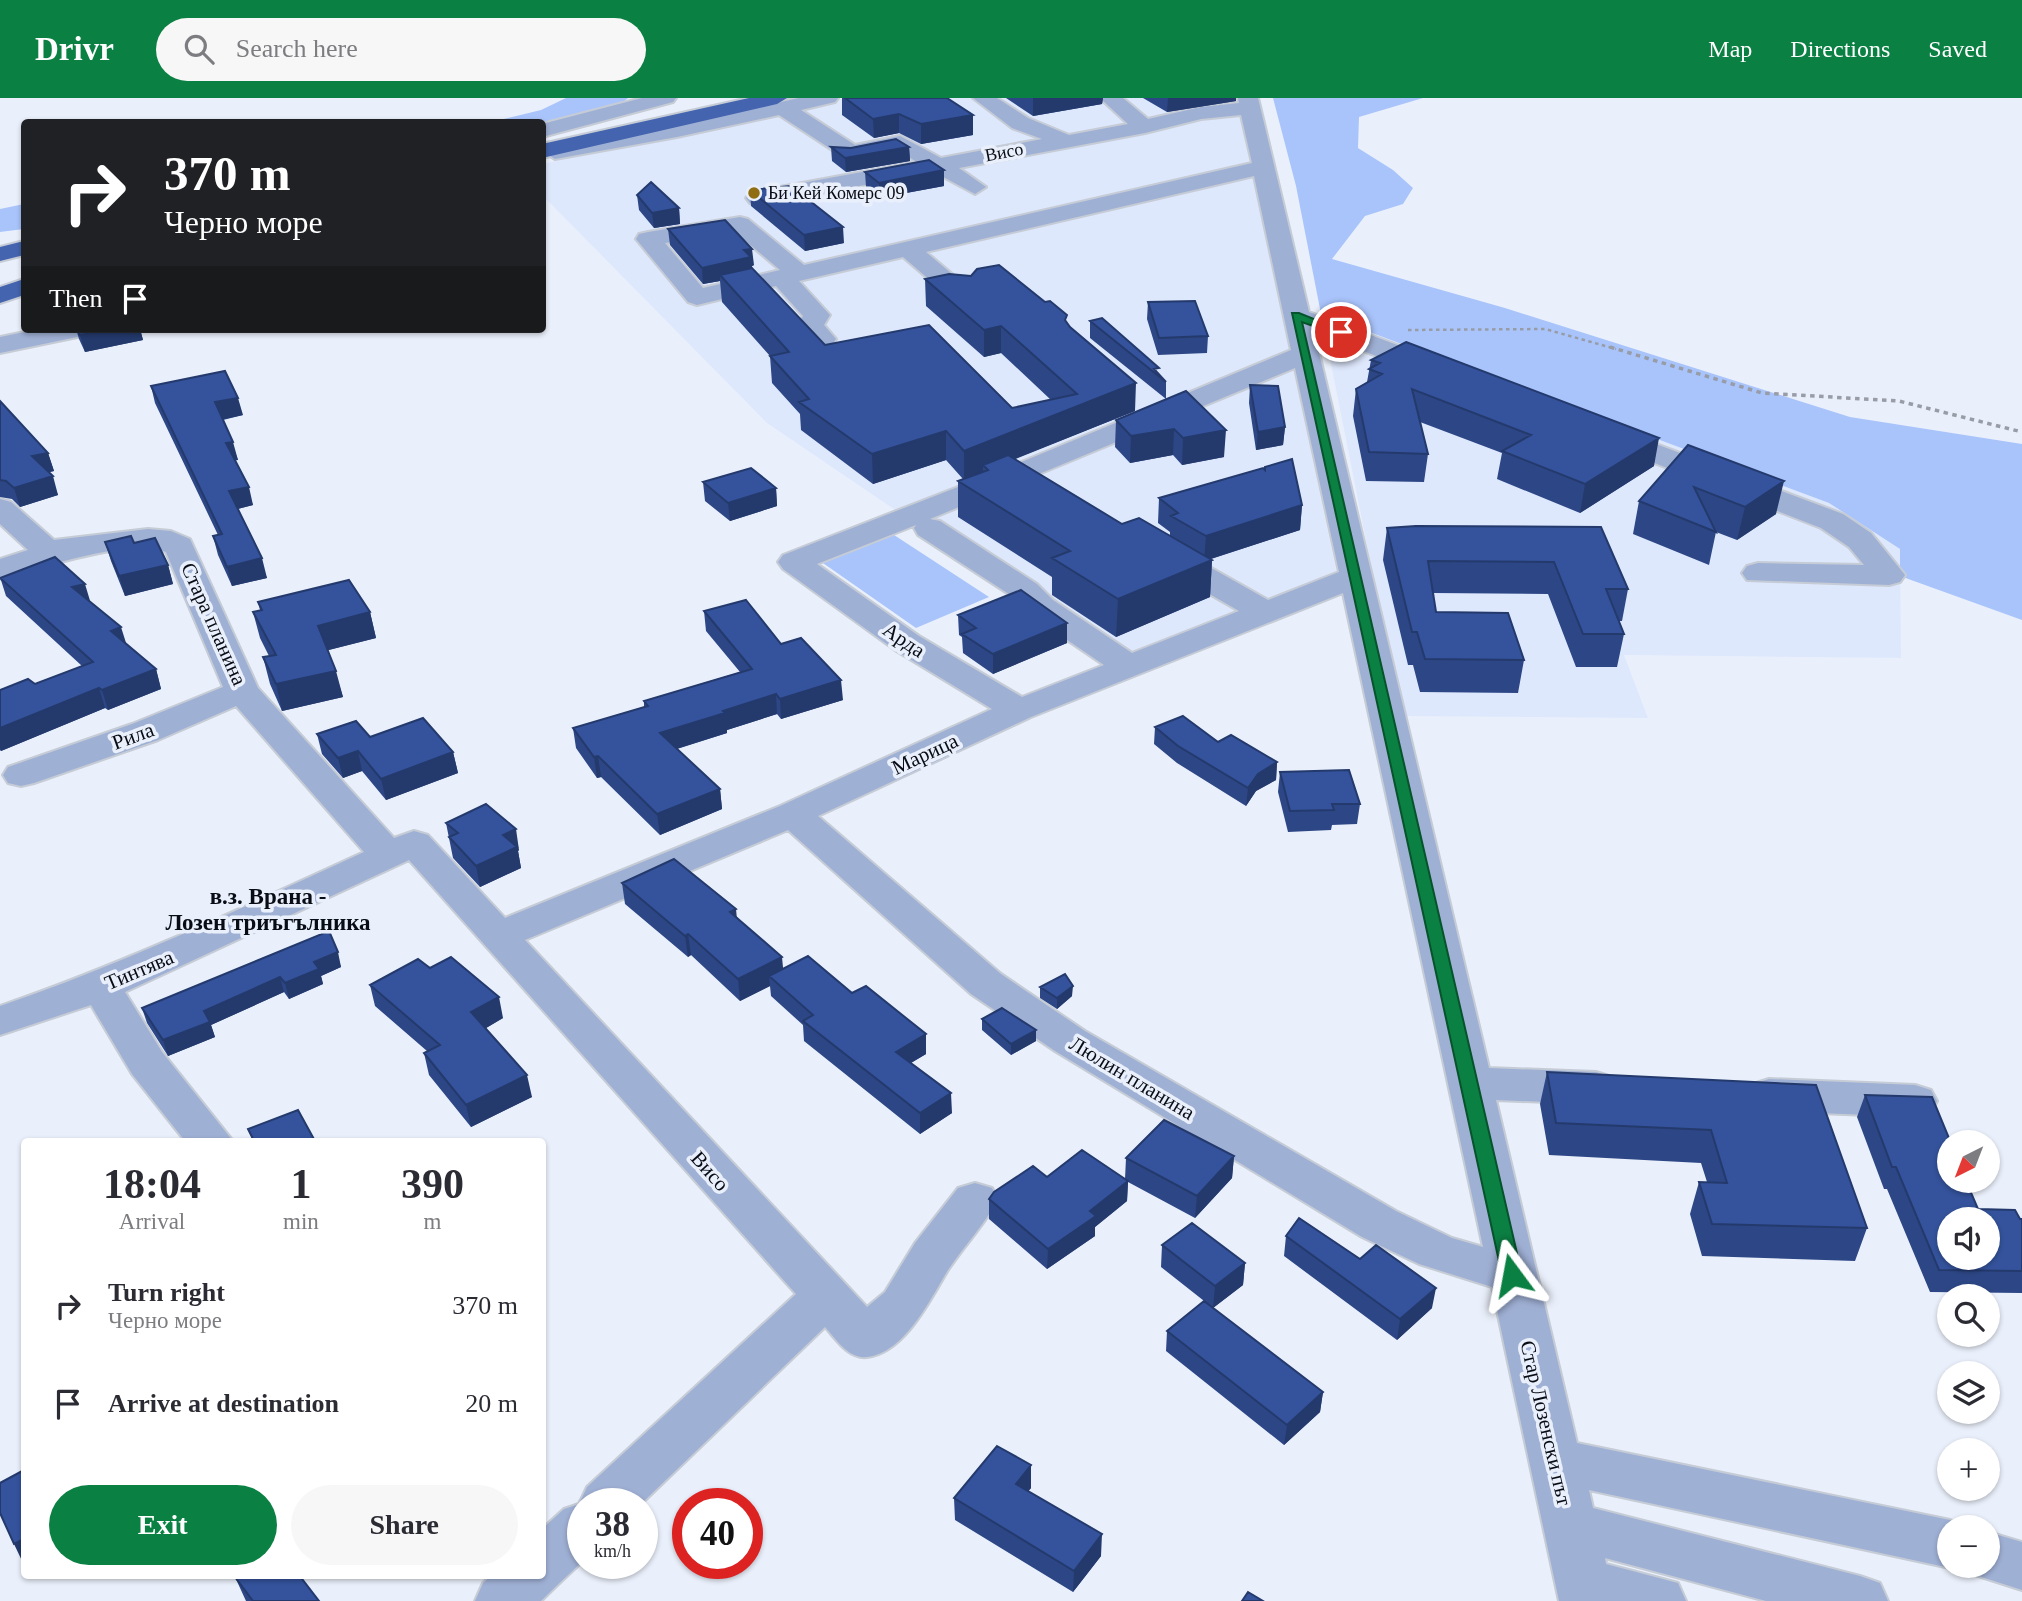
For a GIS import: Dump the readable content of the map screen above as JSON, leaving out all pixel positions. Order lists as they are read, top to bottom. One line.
{"streets":{"street":["Висо","Стара планина","Арда","Рила","Марица","Тинтява","Люлин планина","Стар Лозенски път"]},"crossings":[["Висо","Стара планина"],["Висо","Марица"],["Висо","Тинтява"],["Висо","Стар Лозенски път"],["Стара планина","Рила"],["Стара планина","Тинтява"],["Арда","Марица"],["Марица","Люлин планина"],["Марица","Стар Лозенски път"],["Люлин планина","Стар Лозенски път"]],"districts":["в.з. Врана - Лозен триъгълника"],"places":["Би Кей Комерс 09"],"north":"bottom left","page":{"header":"Drivr","search":"Search here","nav":["Map","Directions","Saved"],"turn":["370 m","Черно море"],"then":"Then","map_buttons":["+","−"],"eta":["18:04","Arrival","1","min","390","m"],"list":[{"name":"Turn right","note":"Черно море","value":"370 m"},{"name":"Arrive at destination","value":"20 m"}],"buttons":["Exit","Share"],"speed":"38 km/h","limit":"40"}}
